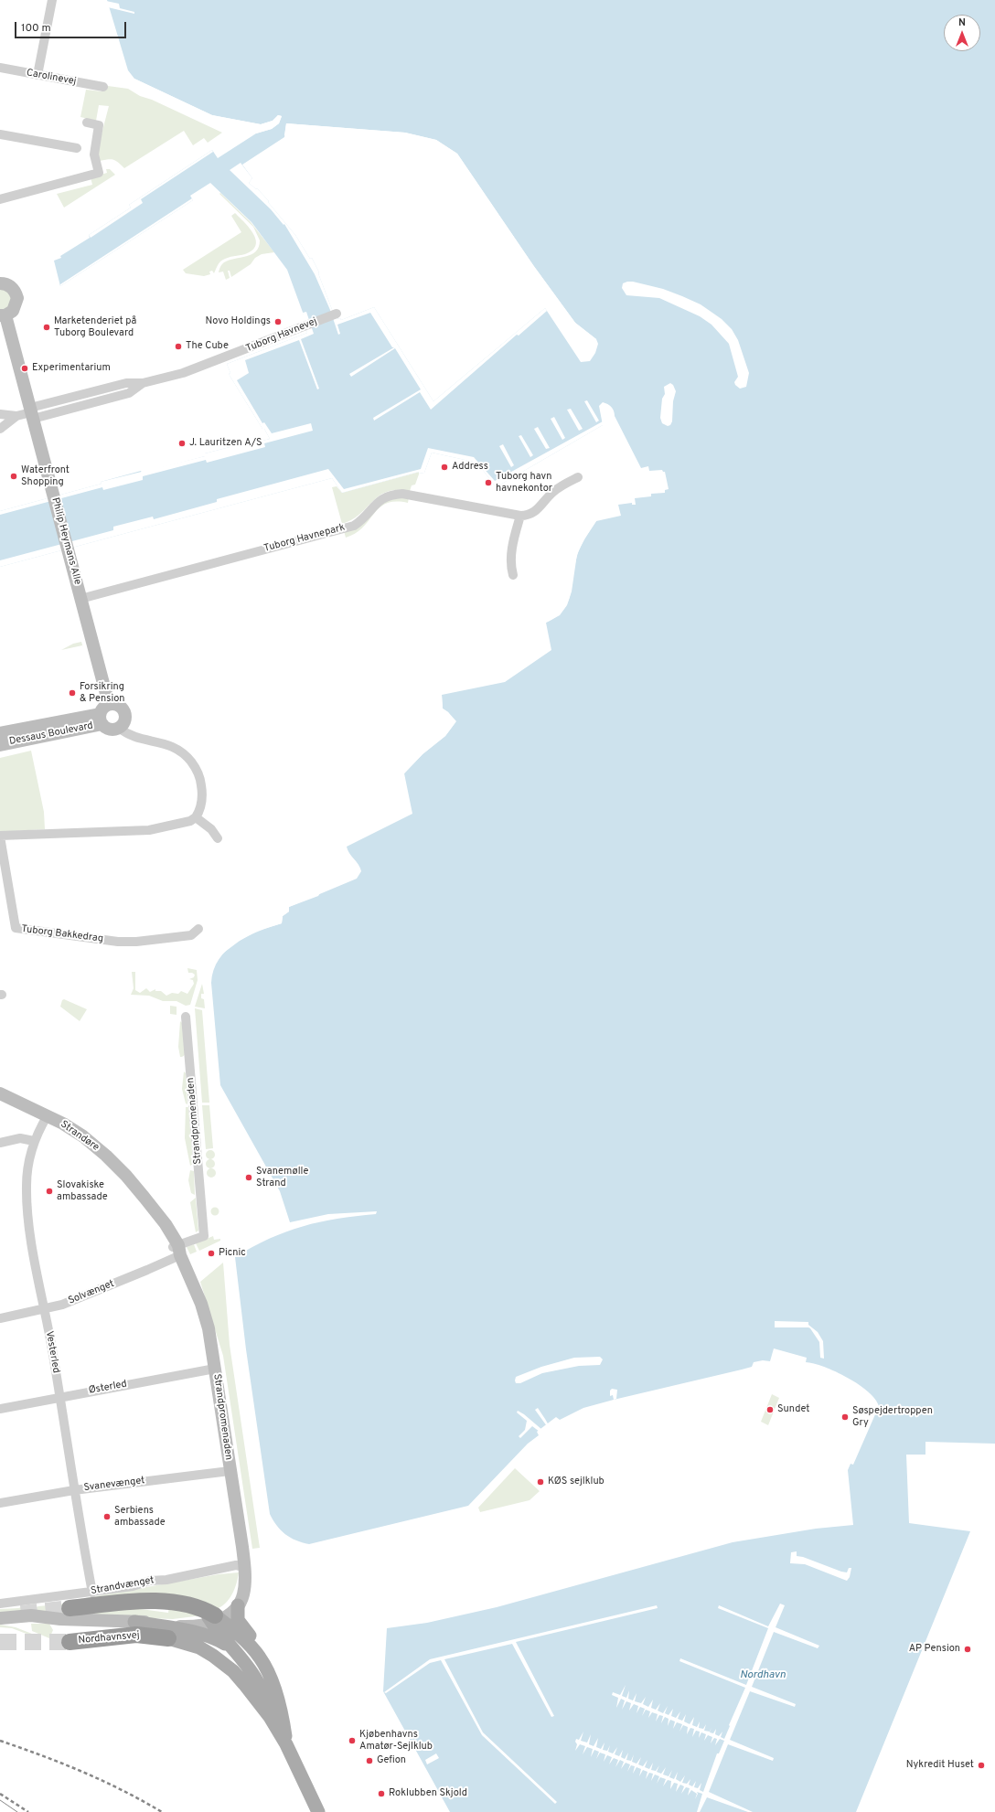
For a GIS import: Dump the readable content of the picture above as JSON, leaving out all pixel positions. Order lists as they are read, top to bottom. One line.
{"streets":{"highway":["Nordhavnsvej"],"street":["Carolinevej","Tuborg Havnevej","Tuborg Havnepark","Philip Heymans Alle","Dessaus Boulevard","Tuborg Bakkedrag","Strandpromenaden","Strandøre","Solvænget","Vesterled","Østerled","Svanevænget","Strandvænget"]},"crossings":[["Tuborg Havnevej","Philip Heymans Alle"],["Tuborg Havnepark","Philip Heymans Alle"],["Philip Heymans Alle","Dessaus Boulevard"],["Strandpromenaden","Strandøre"],["Strandpromenaden","Solvænget"],["Strandpromenaden","Østerled"],["Strandpromenaden","Svanevænget"],["Strandpromenaden","Strandvænget"],["Strandøre","Solvænget"],["Strandøre","Vesterled"],["Solvænget","Vesterled"],["Vesterled","Østerled"],["Vesterled","Svanevænget"],["Vesterled","Strandvænget"]],"water":["Nordhavn"],"places":["Novo Holdings","Marketenderiet på Tuborg Boulevard","The Cube","Experimentarium","J. Lauritzen A/S","Address","Waterfront Shopping","Tuborg havn havnekontor","Forsikring & Pension","Svanemølle Strand","Slovakiske ambassade","Picnic","Sundet","Søspejdertroppen Gry","KØS sejlklub","Serbiens ambassade","AP Pension","Kjøbenhavns Amatør-Sejlklub","Gefion","Nykredit Huset","Roklubben Skjold"],"scale_bar":"100 m","north":"top"}
